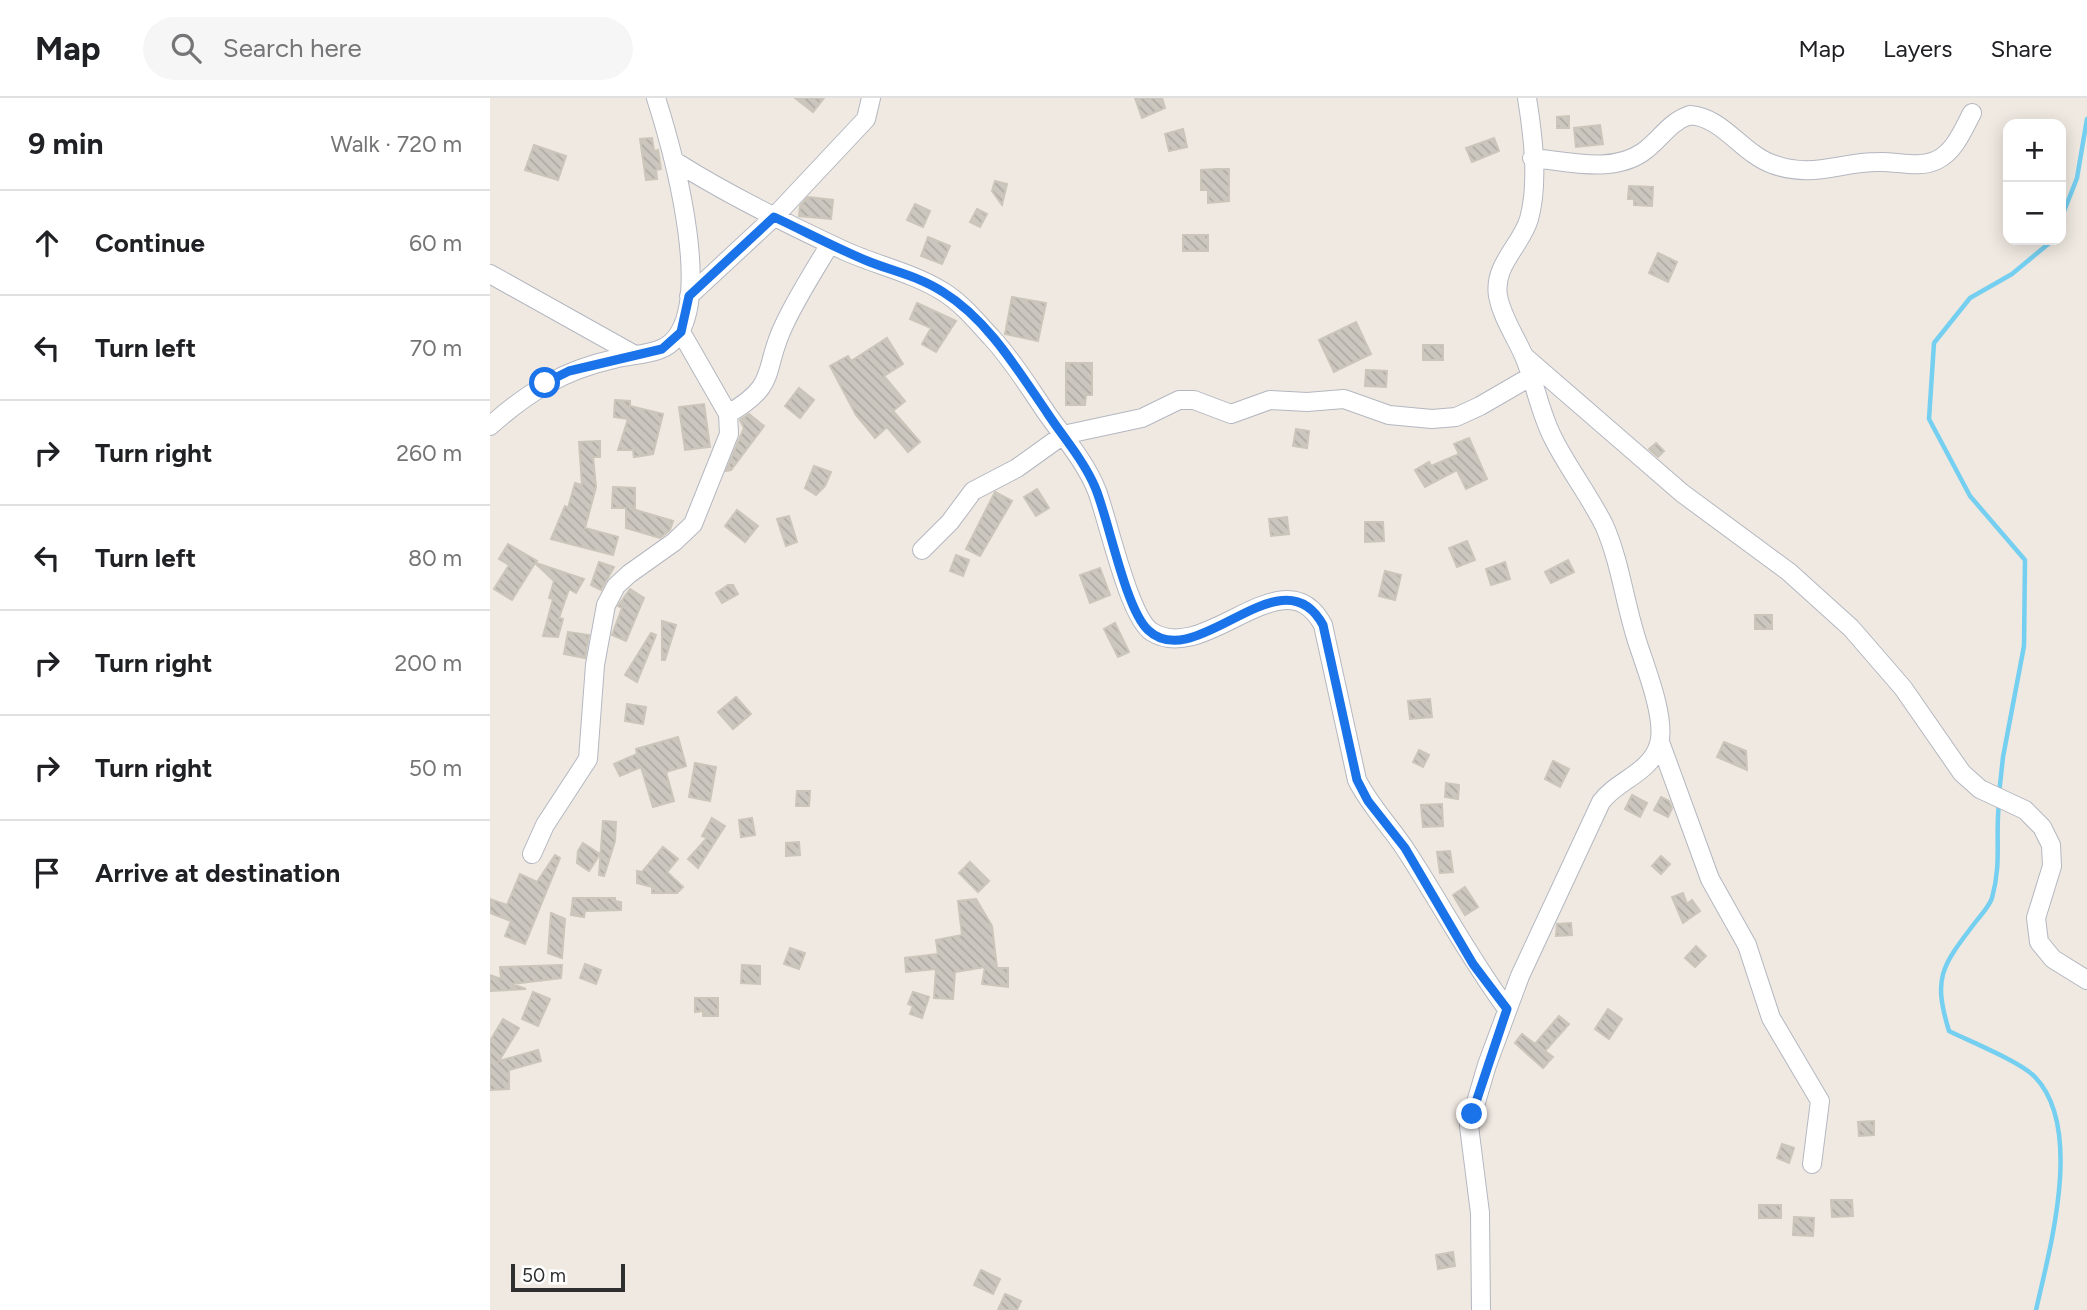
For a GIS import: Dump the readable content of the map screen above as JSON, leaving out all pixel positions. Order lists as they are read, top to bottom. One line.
{"scale_bar":"50 m","page":{"header":"Map","search":"Search here","nav":["Map","Layers","Share"],"heading":["9 min","Walk · 720 m"],"map_buttons":["+","−"],"list":[["Continue","60 m"],["Turn left","70 m"],["Turn right","260 m"],["Turn left","80 m"],["Turn right","200 m"],["Turn right","50 m"],"Arrive at destination"],"scale":"50 m"}}
